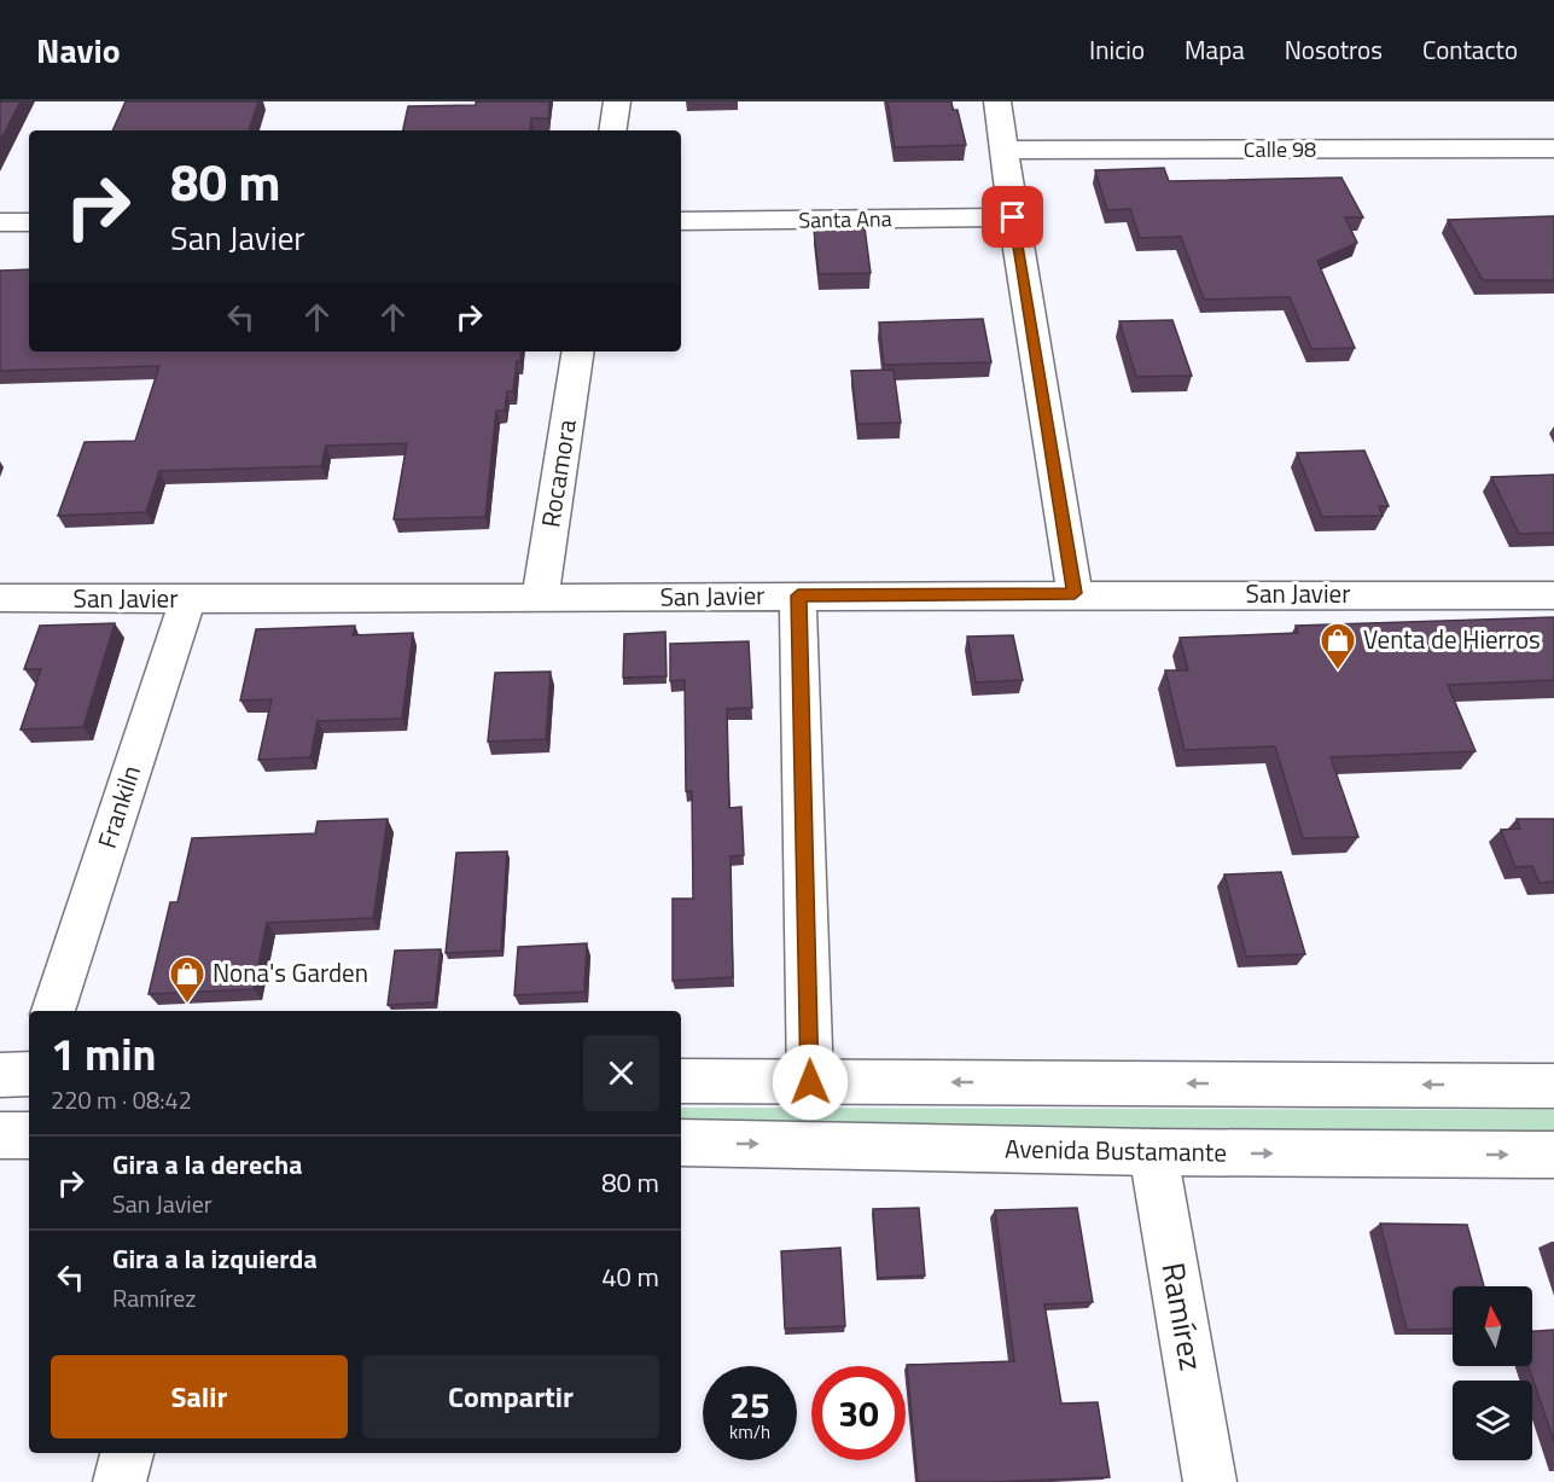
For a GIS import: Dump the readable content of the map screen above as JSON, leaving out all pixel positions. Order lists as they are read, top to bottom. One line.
{"streets":{"street":["Calle 98","Santa Ana","Rocamora","San Javier","Frankiln","Avenida Bustamante","Ramírez"]},"crossings":[["Rocamora","San Javier"],["San Javier","Frankiln"],["Avenida Bustamante","Ramírez"]],"places":{"shop":["Venta de Hierros","Nona's Garden"]},"north":"top","page":{"header":"Navio","nav":["Inicio","Mapa","Nosotros","Contacto"],"turn":["80 m","San Javier"],"heading":["1 min","220 m · 08:42"],"list":[{"name":"Gira a la derecha","note":"San Javier","value":"80 m"},{"name":"Gira a la izquierda","note":"Ramírez","value":"40 m"}],"buttons":["Salir","Compartir"],"speed":"25 km/h","limit":"30"}}
